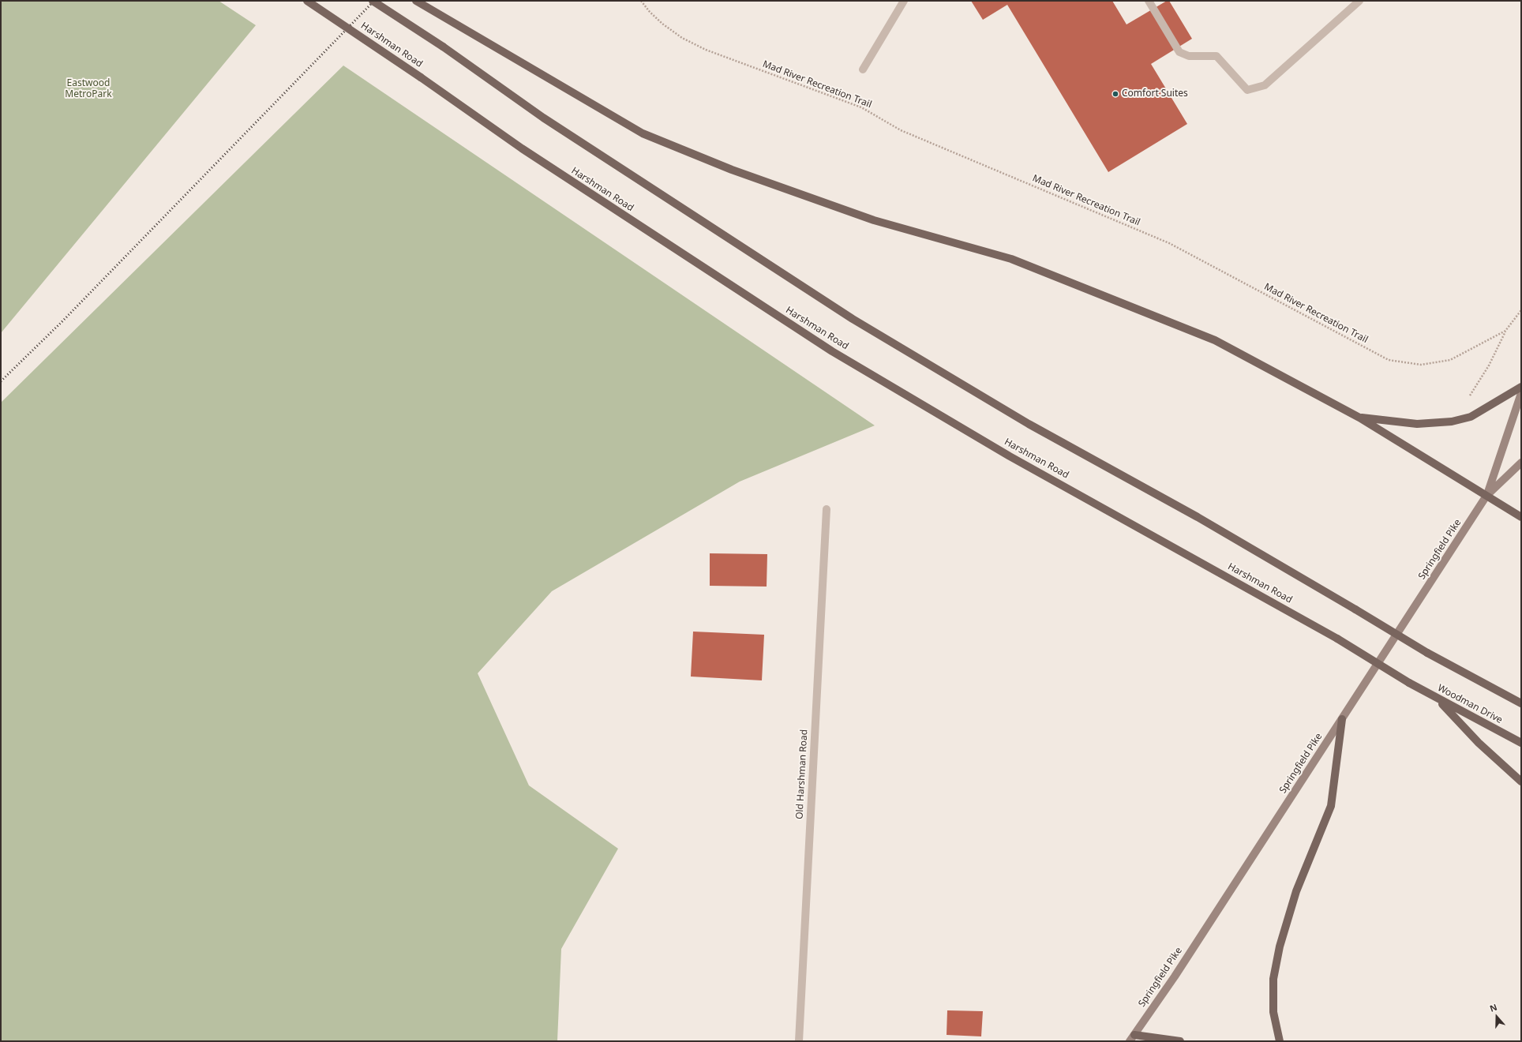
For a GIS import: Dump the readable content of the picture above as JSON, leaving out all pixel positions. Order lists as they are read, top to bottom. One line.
{"streets":{"main road":["Harshman Road","Springfield Pike","Woodman Drive"],"street":["Old Harshman Road"],"path":["Mad River Recreation Trail"]},"crossings":[["Harshman Road","Woodman Drive"]],"parks":["Eastwood MetroPark"],"places":["Comfort Suites"],"north":"top"}
